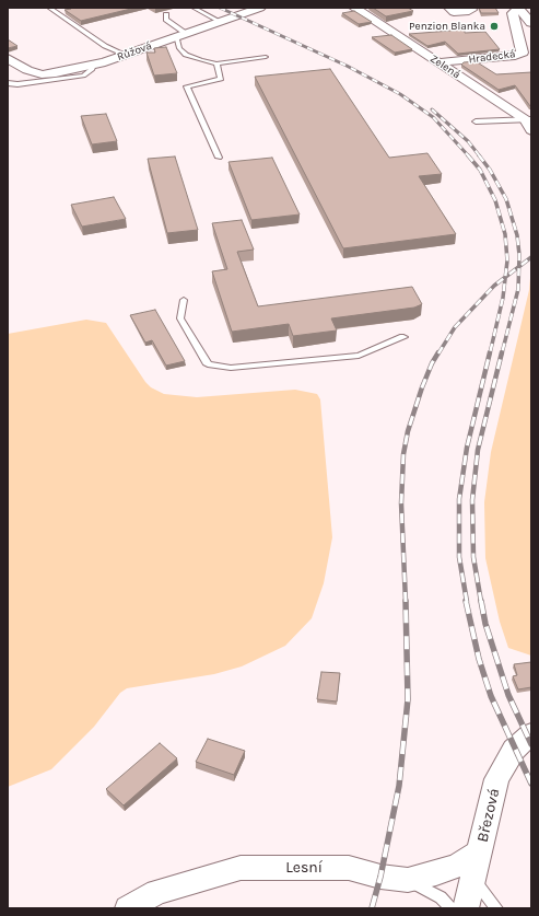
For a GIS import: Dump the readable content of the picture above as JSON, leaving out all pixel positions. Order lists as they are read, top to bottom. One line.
{"streets":{"street":["Růžová","Hradecká","Zelená","Březová","Lesní"]},"crossings":[["Hradecká","Zelená"],["Březová","Lesní"]],"places":["Penzion Blanka"]}
